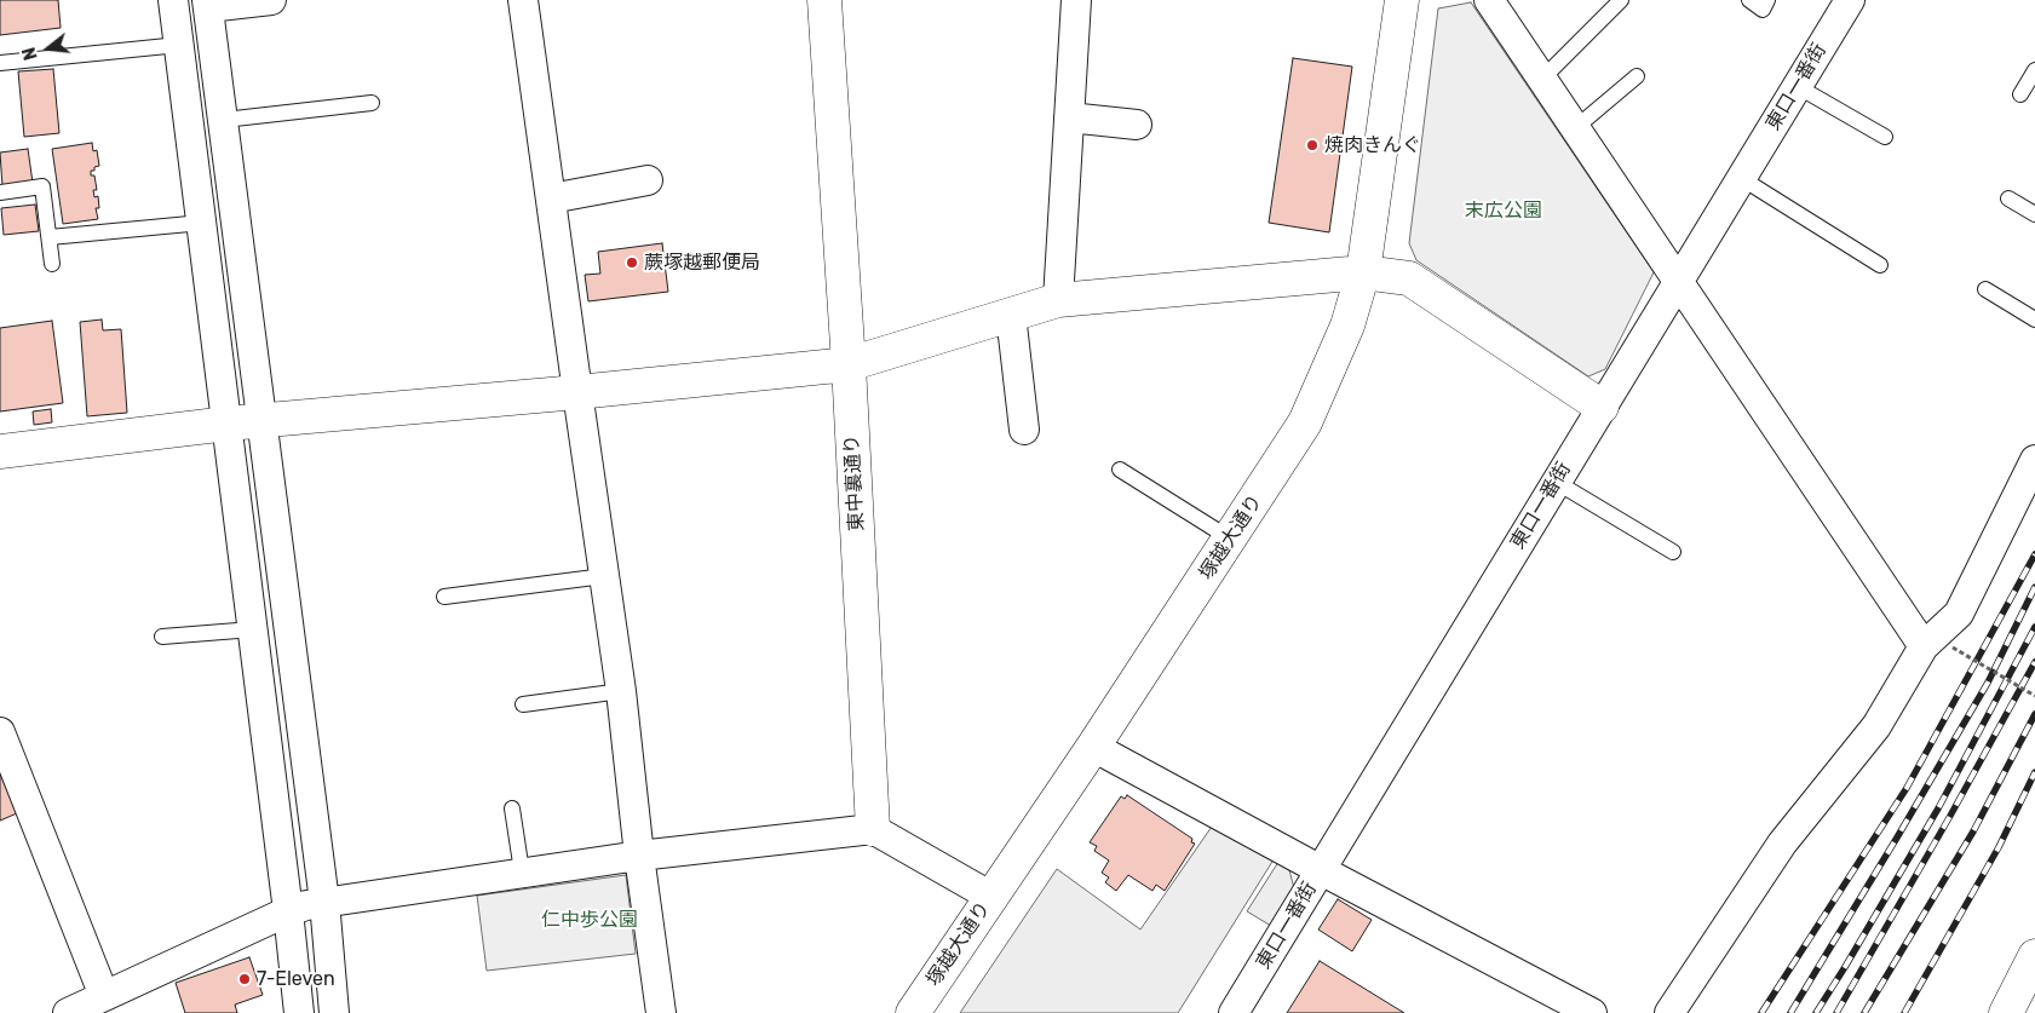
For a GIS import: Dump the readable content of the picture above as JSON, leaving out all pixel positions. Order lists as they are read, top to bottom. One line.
{"streets":{"street":["東口一番街","東中裏通り","塚越大通り"]},"parks":["末広公園","仁中歩公園"],"places":["焼肉きんぐ","蕨塚越郵便局","7-Eleven"],"north":"left"}
